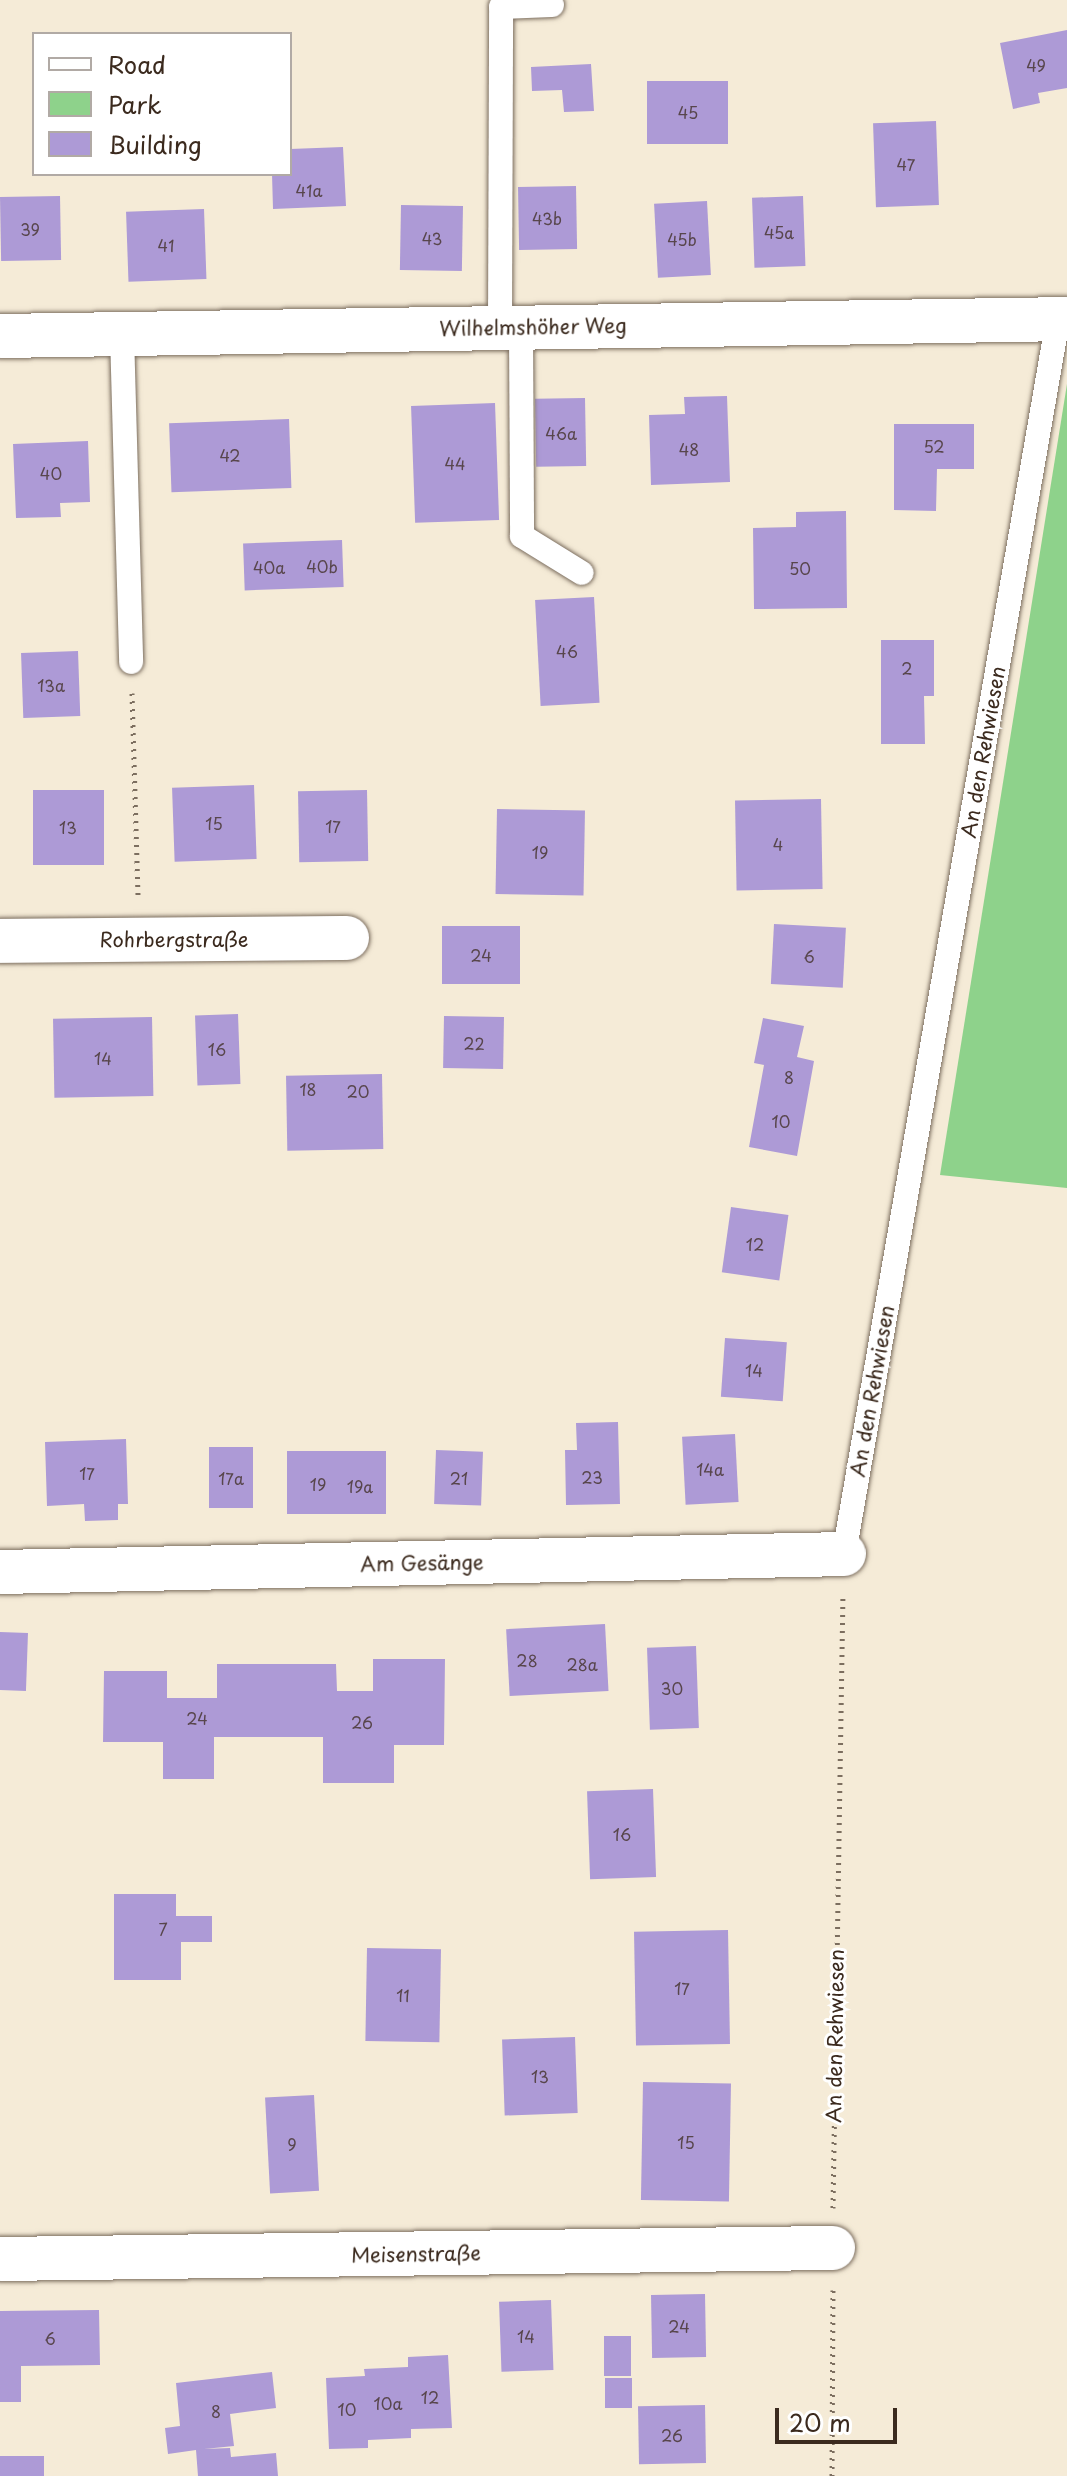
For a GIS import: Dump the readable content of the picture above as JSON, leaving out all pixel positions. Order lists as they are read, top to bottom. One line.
{"streets":{"street":["Wilhelmshöher Weg","Rohrbergstraße","Am Gesänge","Meisenstraße"],"lane":["An den Rehwiesen"]},"crossings":[["Wilhelmshöher Weg","An den Rehwiesen"],["An den Rehwiesen","Am Gesänge"],["An den Rehwiesen","Meisenstraße"]],"house_numbers":["49","45","47","41a","43b","39","45a","43","45b","41","46a","52","48","42","44","40","40b","40a","50","46","2","13a","15","17","13","4","19","24","6","22","16","14","8","18","20","10","12","14","14a","17","23","17a","21","19","19a","28","28a","30","24","26","16","7","17","11","13","15","9","24","14","6","12","10a","10","8","26"],"legend":["Road","Park","Building"],"scale_bar":"20 m"}
